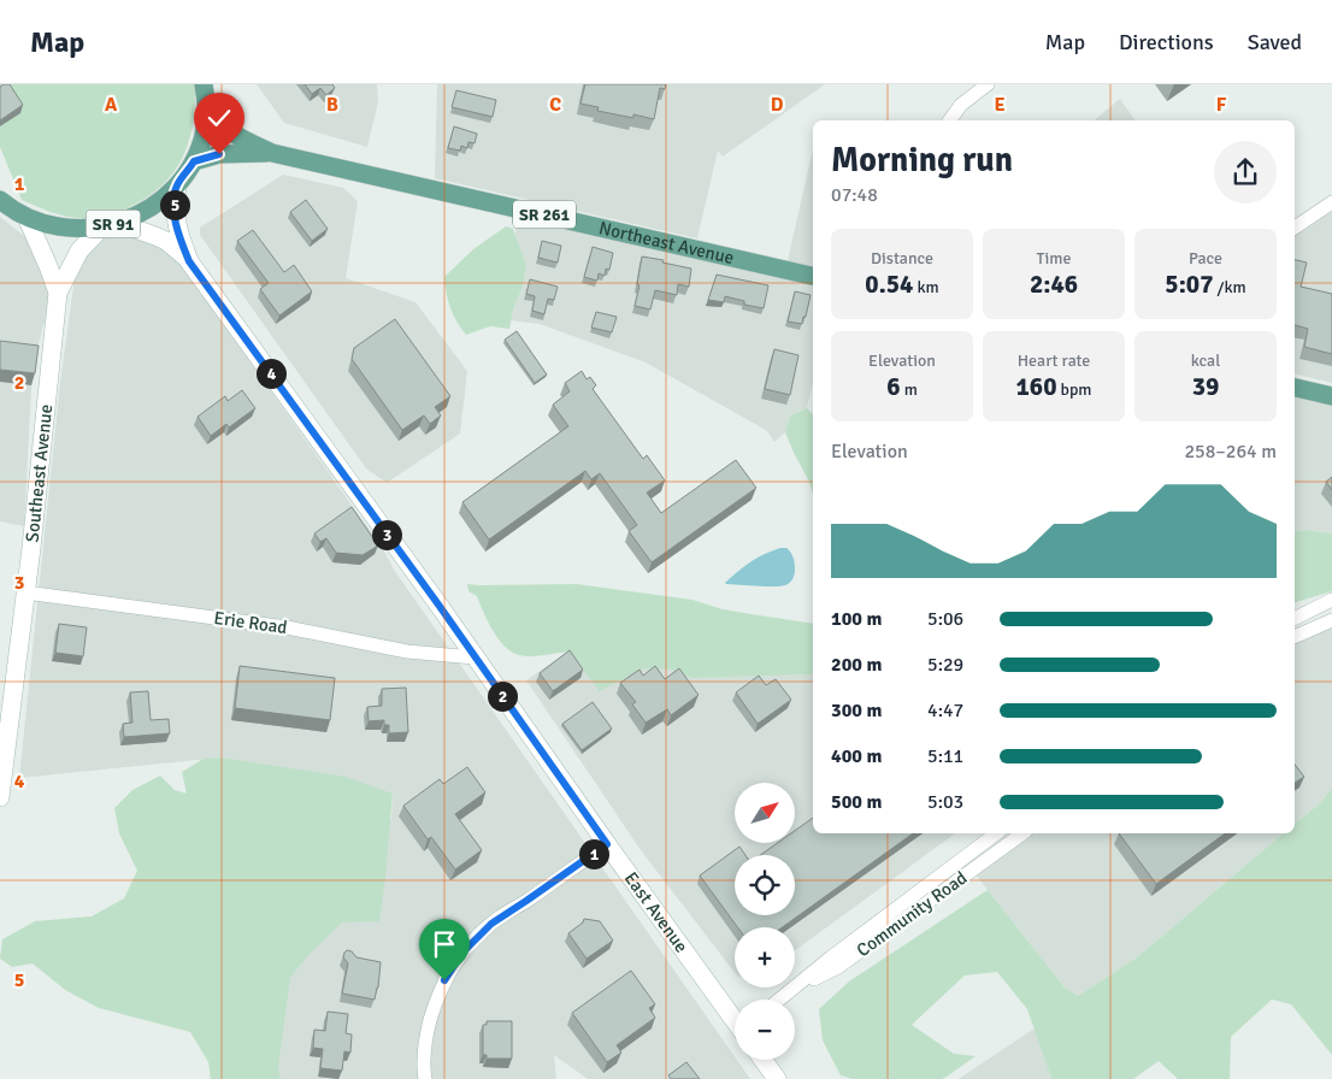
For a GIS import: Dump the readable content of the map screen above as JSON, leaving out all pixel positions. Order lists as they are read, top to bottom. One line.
{"streets":{"main road":["SR 261","SR 91","Northeast Avenue","Southeast Avenue","East Avenue"],"street":["Erie Road","Community Road"]},"crossings":[["SR 91","Northeast Avenue"],["SR 91","Southeast Avenue"],["SR 91","East Avenue"],["Southeast Avenue","Erie Road"],["Southeast Avenue","East Avenue"],["Erie Road","East Avenue"]],"north":"top right","page":{"header":"Map","nav":["Map","Directions","Saved"],"heading":["Morning run","07:48"],"pins":["5","4","3","2","1"],"stats":[["Distance","0.54 km"],["Time","2:46"],["Pace","5:07 /km"],["Elevation","6 m"],["Heart rate","160 bpm"],["kcal","39"]],"chart":["Elevation","258–264 m"],"list":[{"name":"100 m","note":"5:06"},{"name":"200 m","note":"5:29"},{"name":"300 m","note":"4:47"},{"name":"400 m","note":"5:11"},{"name":"500 m","note":"5:03"}],"map_buttons":["+","−"]},"grid":{"columns":["A","B","C","D","E","F"],"rows":["1","2","3","4","5"]}}
